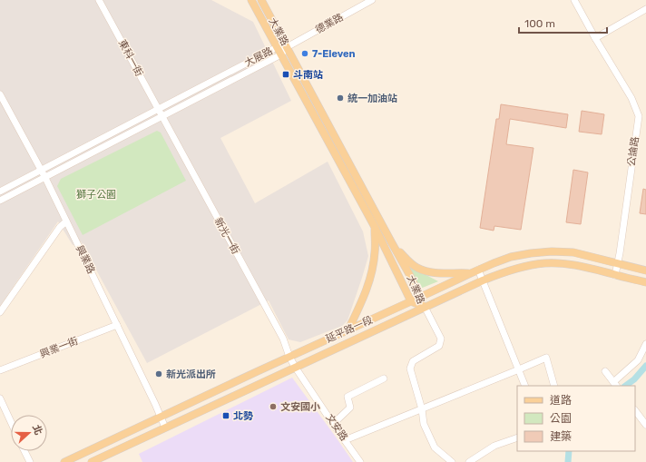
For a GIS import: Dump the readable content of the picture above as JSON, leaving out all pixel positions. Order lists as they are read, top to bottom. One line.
{"streets":{"main road":["大業路","延平路一段"],"street":["德業路","大展路","東科一街","公論路","新光一街","興業路","興業一街","文安路"]},"crossings":[["德業路","大業路"],["德業路","大展路"],["大業路","大展路"],["大業路","延平路一段"],["大展路","東科一街"],["大展路","新光一街"],["大展路","興業路"],["東科一街","新光一街"],["公論路","延平路一段"],["新光一街","延平路一段"],["新光一街","文安路"],["興業路","延平路一段"],["興業路","興業一街"],["延平路一段","文安路"]],"parks":["獅子公園"],"places":{"other":["7-Eleven","統一加油站","新光派出所","文安國小"],"transit":["斗南站","北勢"]},"legend":["道路","公園","建築"],"scale_bar":"100 m","north":"right"}
